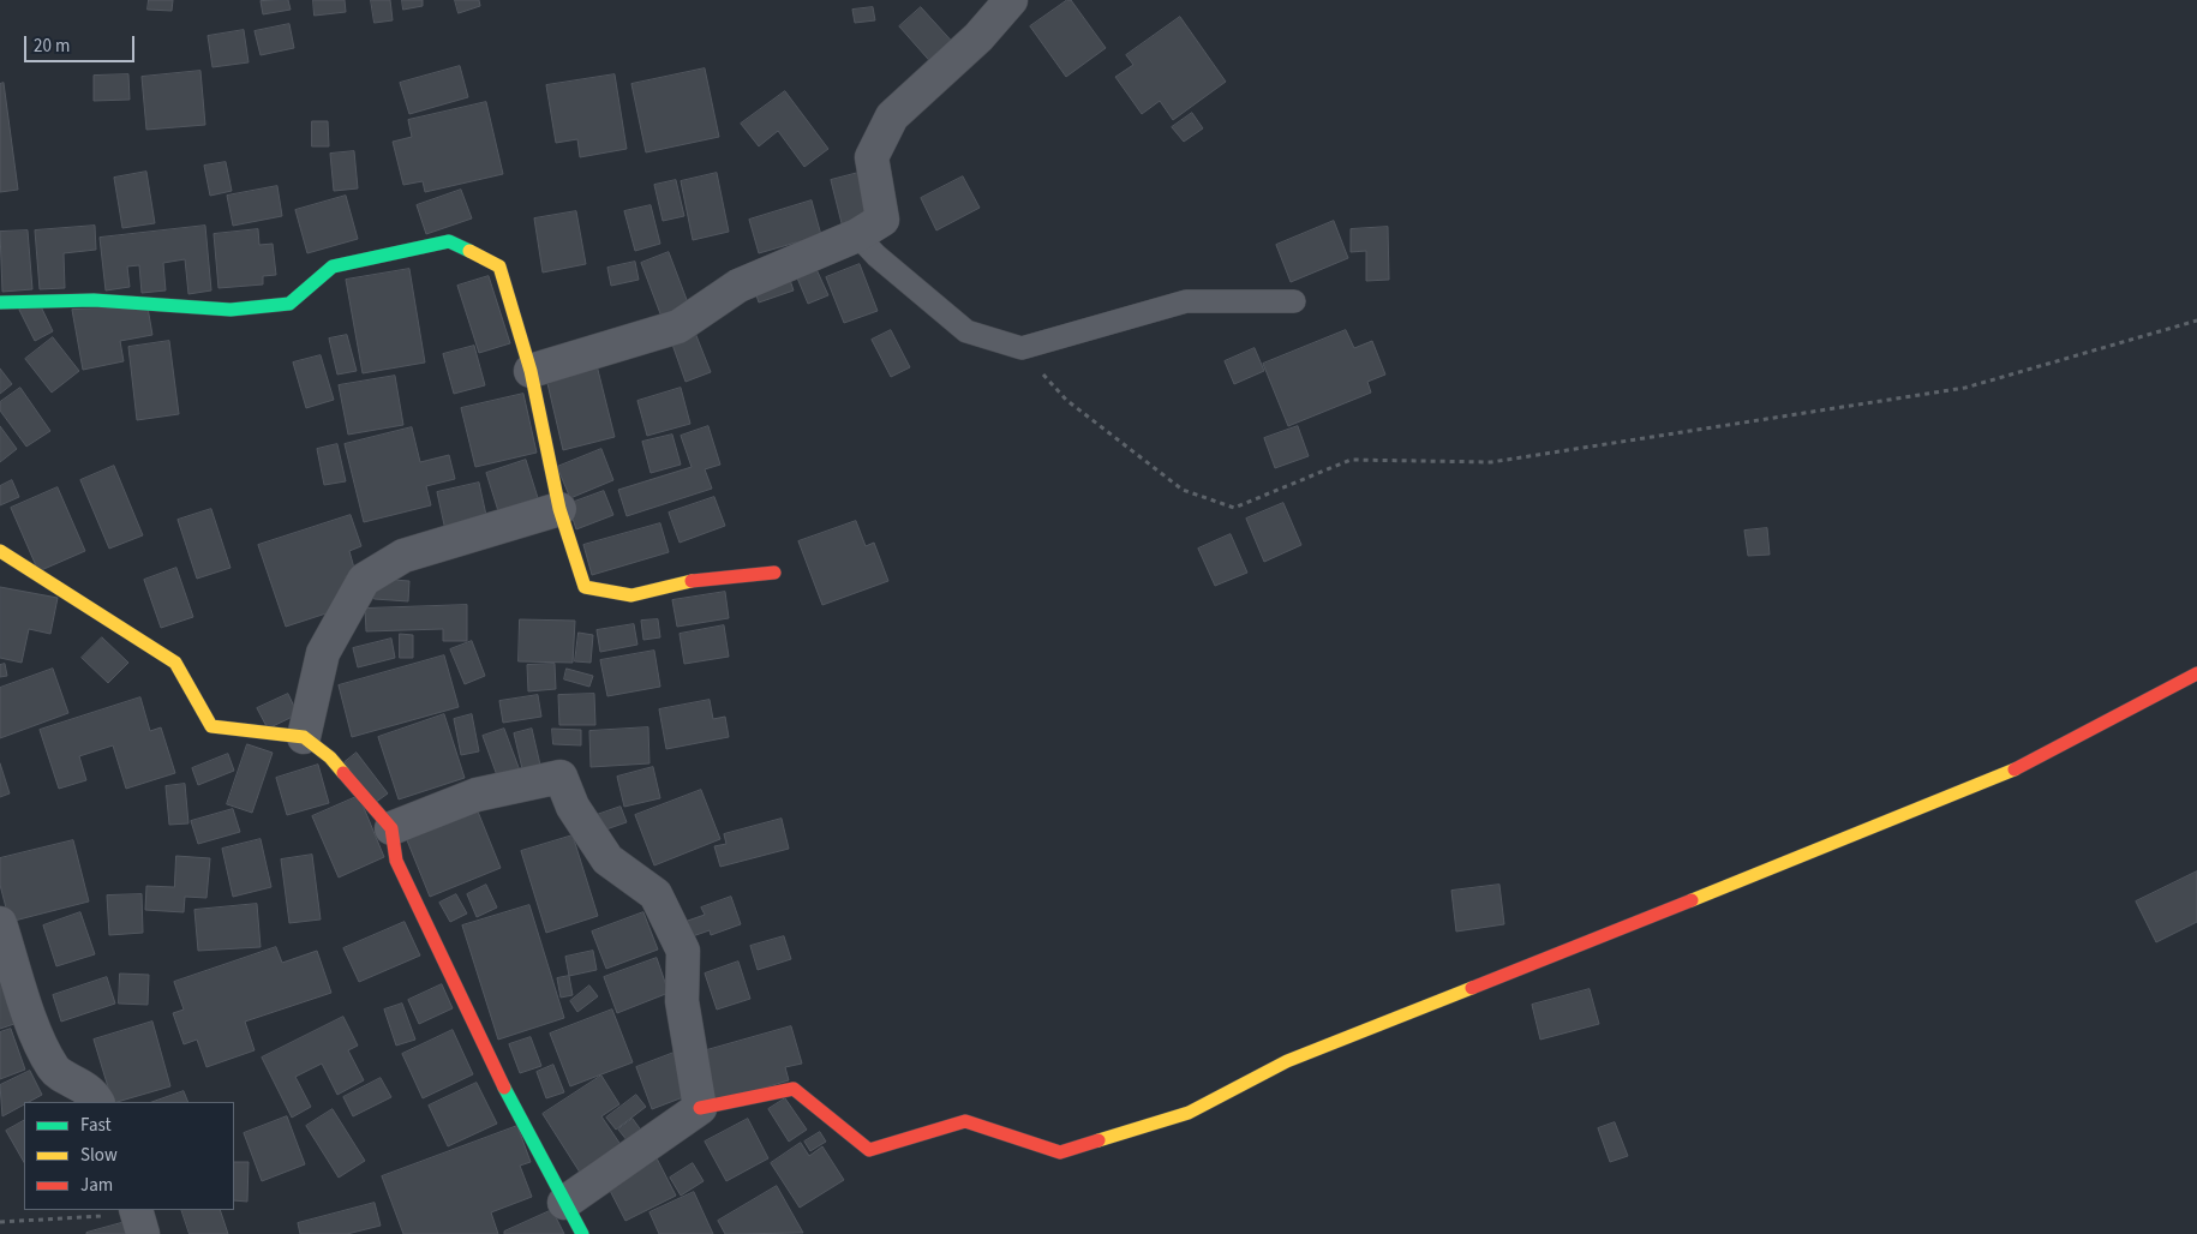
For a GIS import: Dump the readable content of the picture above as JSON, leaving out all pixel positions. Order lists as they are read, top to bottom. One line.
{"legend":["Fast","Slow","Jam"],"scale_bar":"20 m"}
